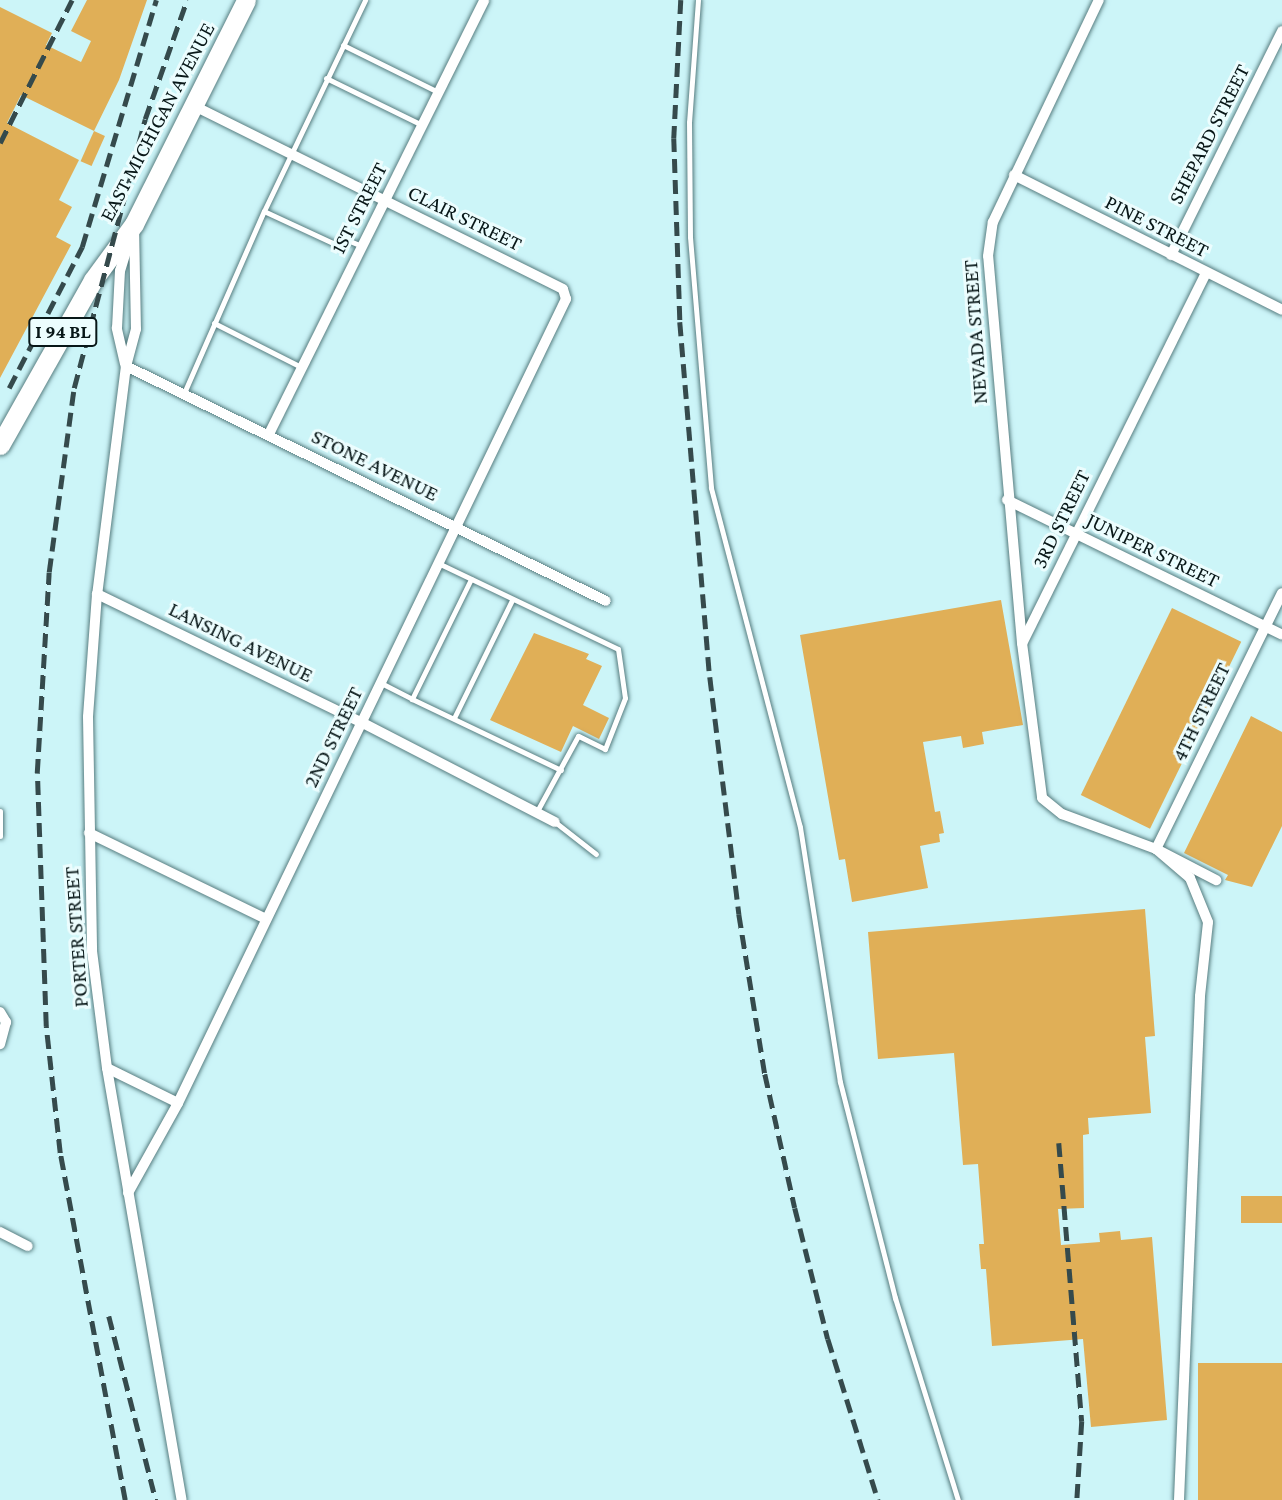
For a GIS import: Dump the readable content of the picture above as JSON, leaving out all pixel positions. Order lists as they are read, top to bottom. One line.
{"streets":{"highway":["EAST MICHIGAN AVENUE","I 94 BL"],"street":["SHEPARD STREET","1ST STREET","CLAIR STREET","PINE STREET","NEVADA STREET","STONE AVENUE","3RD STREET","JUNIPER STREET","LANSING AVENUE","4TH STREET","2ND STREET","PORTER STREET"]},"crossings":[["EAST MICHIGAN AVENUE","CLAIR STREET"],["EAST MICHIGAN AVENUE","PORTER STREET"],["SHEPARD STREET","PINE STREET"],["1ST STREET","CLAIR STREET"],["1ST STREET","STONE AVENUE"],["CLAIR STREET","2ND STREET"],["PINE STREET","NEVADA STREET"],["PINE STREET","3RD STREET"],["NEVADA STREET","3RD STREET"],["NEVADA STREET","JUNIPER STREET"],["STONE AVENUE","2ND STREET"],["STONE AVENUE","PORTER STREET"],["3RD STREET","JUNIPER STREET"],["JUNIPER STREET","4TH STREET"],["LANSING AVENUE","2ND STREET"],["LANSING AVENUE","PORTER STREET"],["2ND STREET","PORTER STREET"]]}
